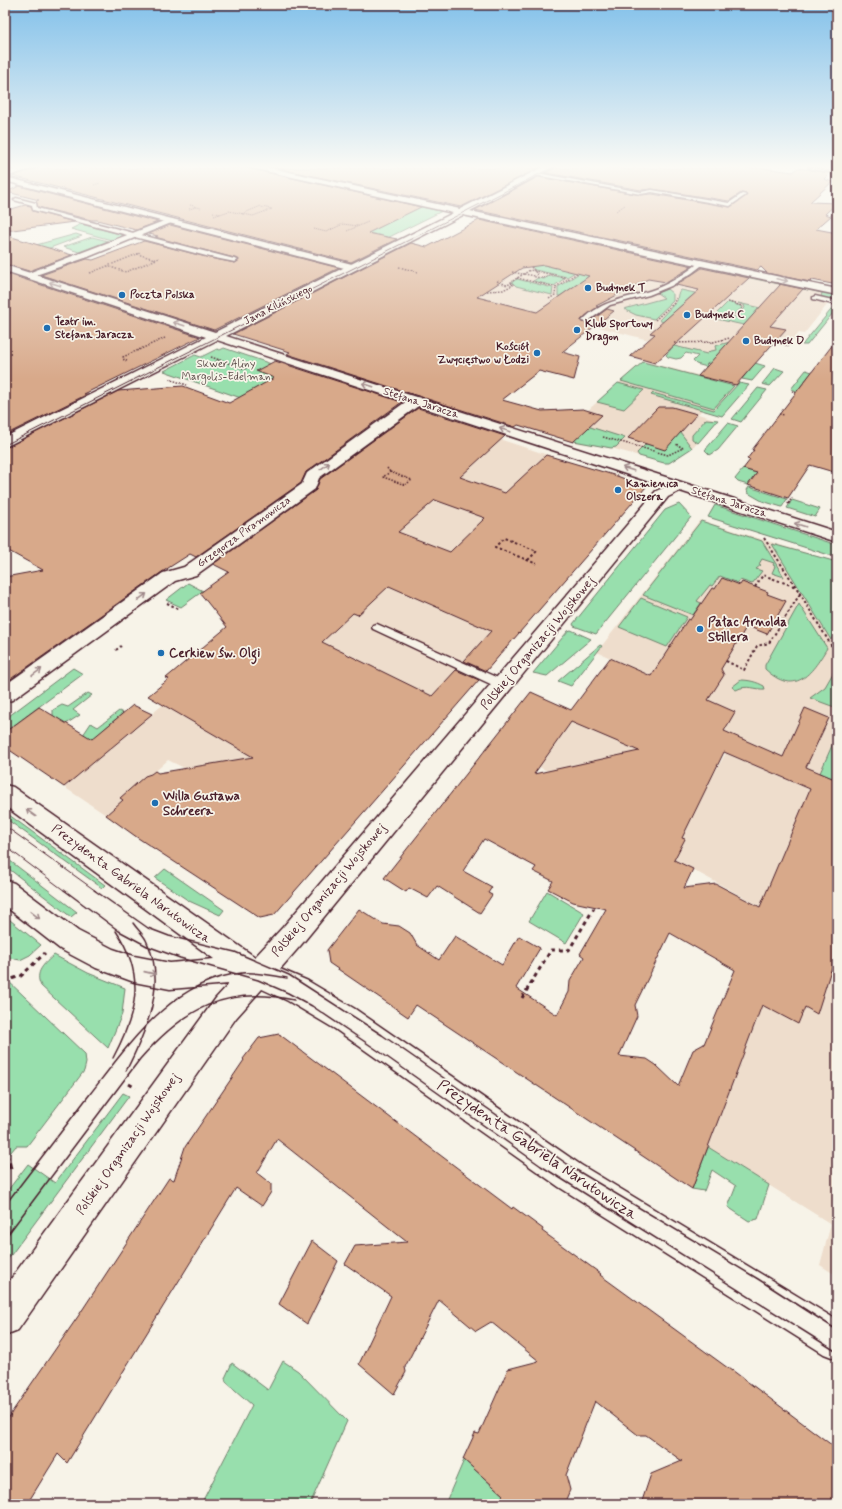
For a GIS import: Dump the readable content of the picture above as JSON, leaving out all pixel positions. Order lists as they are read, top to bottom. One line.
{"streets":{"street":["Jana Kilińskiego","Stefana Jaracza","Grzegorza Piramowicza","Polskiej Organizacji Wojskowej","Prezydenta Gabriela Narutowicza"]},"crossings":[["Jana Kilińskiego","Stefana Jaracza"],["Stefana Jaracza","Grzegorza Piramowicza"],["Stefana Jaracza","Polskiej Organizacji Wojskowej"],["Polskiej Organizacji Wojskowej","Prezydenta Gabriela Narutowicza"]],"one_way":["Stefana Jaracza","Grzegorza Piramowicza"],"parks":["Skwer Aliny Margolis-Edelman"],"places":["Budynek T","Poczta Polska","Budynek C","Teatr im. Stefana Jaracza","Klub Sportowy Dragon","Budynek D","Kościół Zwycięstwo w Łodzi","Kamienica Olszera","Pałac Arnolda Stillera","Cerkiew św. Olgi","Willa Gustawa Schreera"]}
